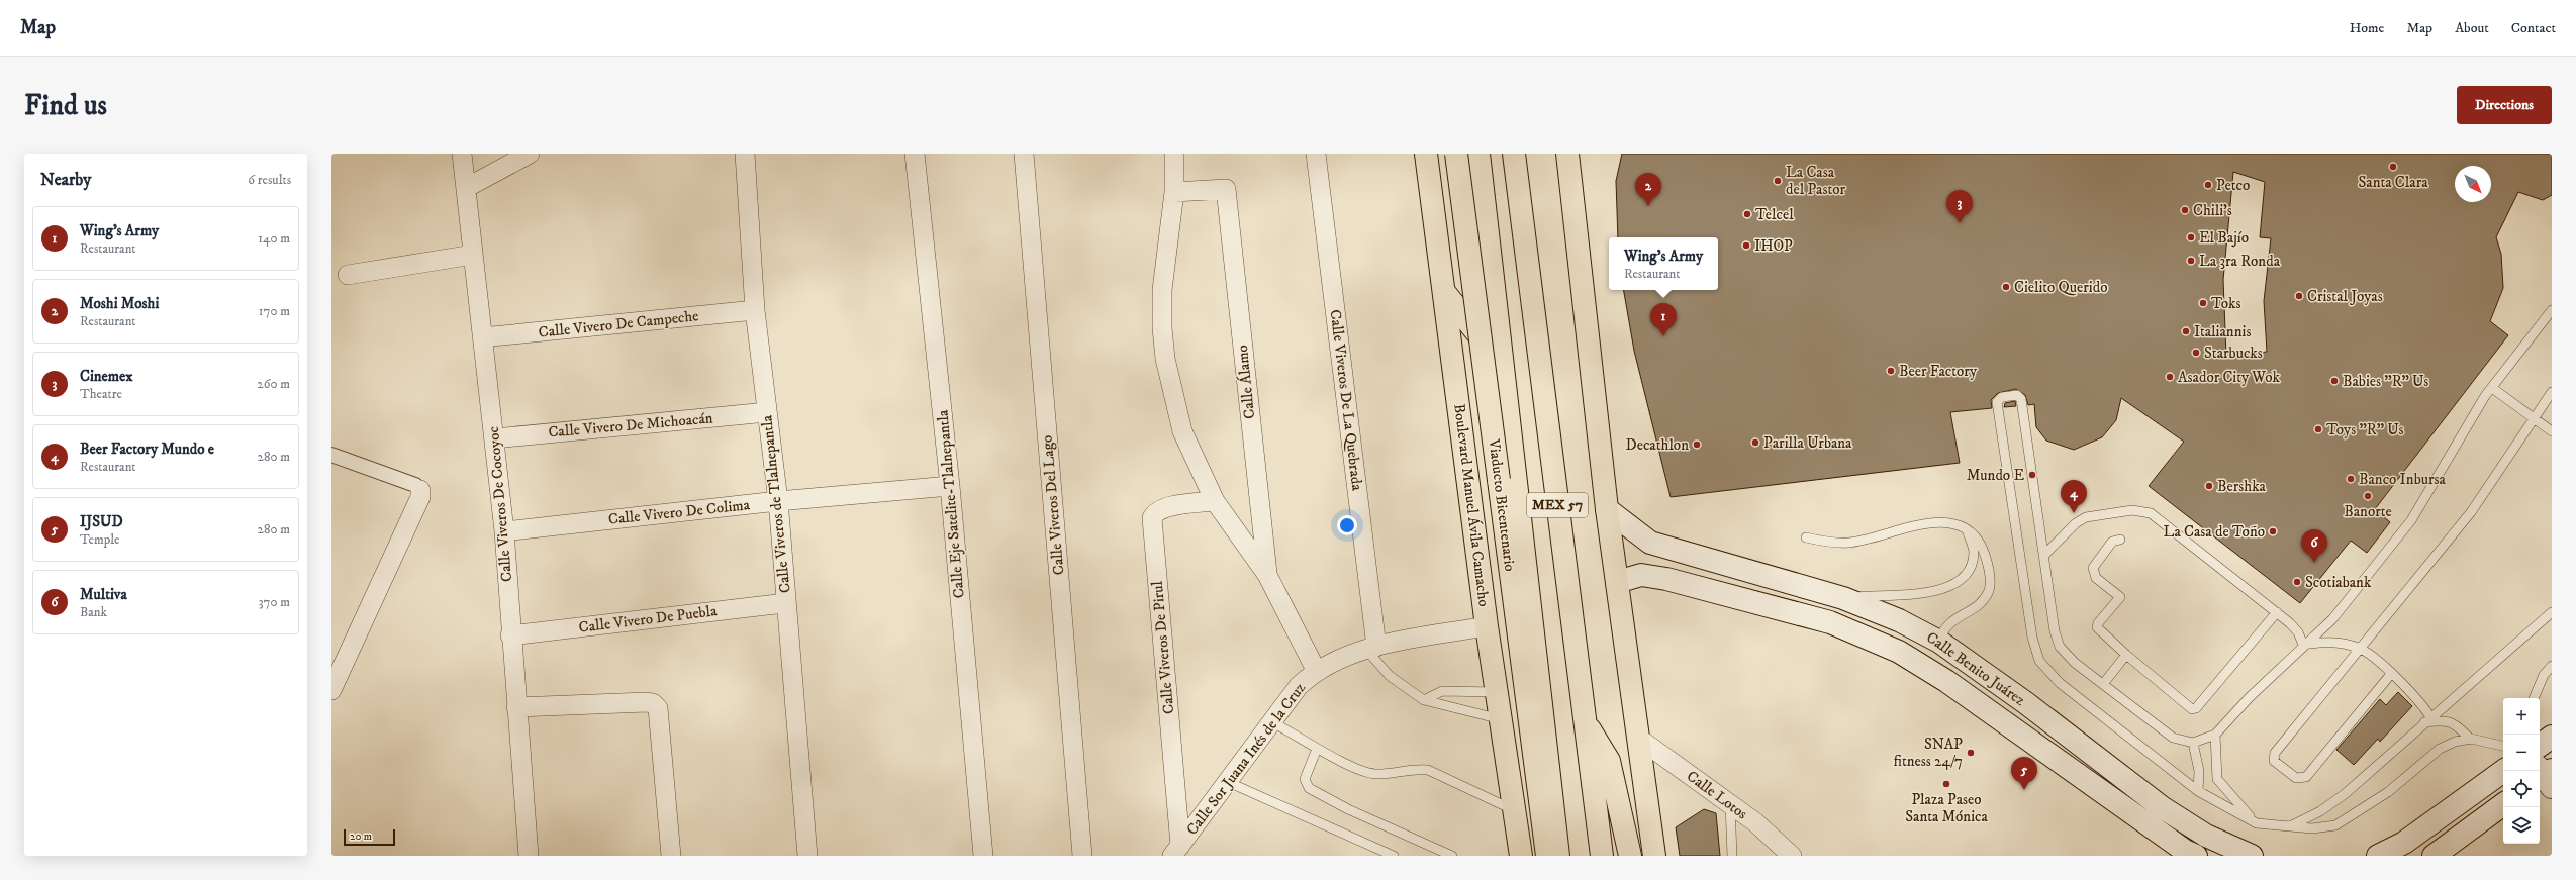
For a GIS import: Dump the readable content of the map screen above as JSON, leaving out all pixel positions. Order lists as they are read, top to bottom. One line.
{"streets":{"main road":["Boulevard Manuel Ávila Camacho","Viaducto Bicentenario","MEX 57","Calle Benito Juárez"],"street":["Calle Vivero De Campeche","Calle Álamo","Calle Viveros De La Quebrada","Calle Vivero De Michoacán","Calle Viveros De Cocoyoc","Calle Viveros de Tlalnepantla","Calle Eje Satelite-Tlalnepantla","Calle Viveros Del Lago","Calle Vivero De Colima","Calle Vivero De Puebla","Calle Viveros De Pirul","Calle Sor Juana Inés de la Cruz","Calle Lotos"]},"crossings":[["Calle Vivero De Campeche","Calle Viveros De Cocoyoc"],["Calle Vivero De Campeche","Calle Viveros de Tlalnepantla"],["Calle Viveros De La Quebrada","Calle Sor Juana Inés de la Cruz"],["Calle Vivero De Michoacán","Calle Viveros De Cocoyoc"],["Calle Vivero De Michoacán","Calle Viveros de Tlalnepantla"],["Calle Viveros De Cocoyoc","Calle Vivero De Colima"],["Calle Viveros De Cocoyoc","Calle Vivero De Puebla"],["Calle Viveros de Tlalnepantla","Calle Vivero De Colima"],["Calle Viveros de Tlalnepantla","Calle Vivero De Puebla"],["Calle Eje Satelite-Tlalnepantla","Calle Vivero De Colima"],["Boulevard Manuel Ávila Camacho","Calle Sor Juana Inés de la Cruz"],["Viaducto Bicentenario","MEX 57"],["Calle Viveros De Pirul","Calle Sor Juana Inés de la Cruz"]],"places":["Santa Clara","La Casa del Pastor","Petco","Chili's","Telcel","El Bajío","IHOP","La 3ra Ronda","Cielito Querido","Cristal Joyas","Toks","Italiannis","Starbucks","Beer Factory","Asador City Wok","Babies \"R\" Us","Toys \"R\" Us","Parilla Urbana","Decathlon","Mundo E","Banco Inbursa","Bershka","Banorte","La Casa de Toño","Scotiabank","SNAP fitness 24/7","Plaza Paseo Santa Mónica"],"scale_bar":"20 m","north":"bottom right","page":{"header":"Map","nav":["Home","Map","About","Contact"],"buttons":"Directions","title":"Find us","heading":["Nearby","6 results"],"pins":["2","3","1","4","6","5"],"list":[{"mark":"1","name":"Wing's Army","note":"Restaurant","value":"140 m"},{"mark":"2","name":"Moshi Moshi","note":"Restaurant","value":"170 m"},{"mark":"3","name":"Cinemex","note":"Theatre","value":"260 m"},{"mark":"4","name":"Beer Factory Mundo e","note":"Restaurant","value":"280 m"},{"mark":"5","name":"IJSUD","note":"Temple","value":"280 m"},{"mark":"6","name":"Multiva","note":"Bank","value":"370 m"}],"popup":["Wing's Army","Restaurant"],"map_buttons":["+","−"],"scale":"20 m"}}
